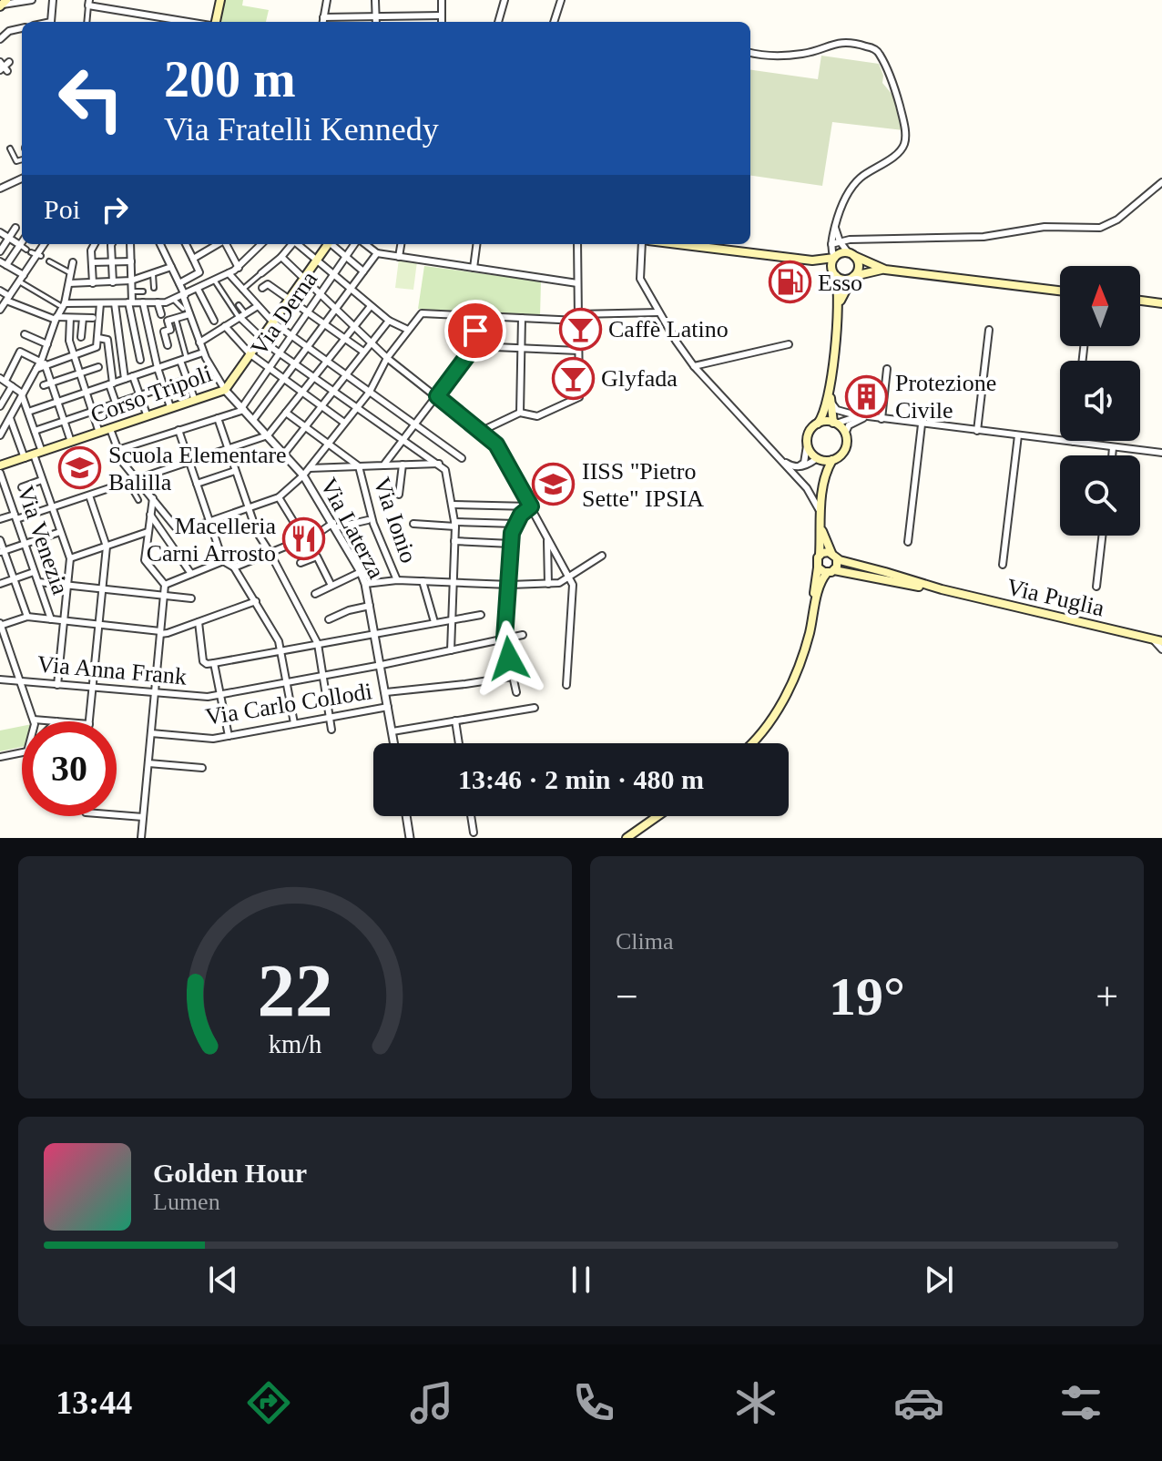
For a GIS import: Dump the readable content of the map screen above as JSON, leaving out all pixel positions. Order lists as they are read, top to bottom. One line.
{"streets":{"main road":["Corso Tripoli","Via Puglia"],"street":["Via Derna","Via Ionio","Via Laterza","Via Venezia","Via Anna Frank","Via Carlo Collodi"]},"crossings":[["Via Derna","Via Laterza"],["Corso Tripoli","Via Laterza"],["Via Laterza","Via Anna Frank"],["Via Laterza","Via Carlo Collodi"]],"places":{"fuel station":["Esso"],"bar":["Caffè Latino","Glyfada"],"building":["Protezione Civile"],"school or university":["Scuola Elementare Balilla","IISS \"Pietro Sette\" IPSIA"],"restaurant":["Macelleria Carni Arrosto"]},"north":"top","page":{"turn":["200 m","Via Fratelli Kennedy"],"then":"Poi","limit":"30","trip":"13:46 · 2 min · 480 m","tile":"Clima","heat":["−","19°","+"],"song":["Golden Hour","Lumen"],"tabs":"13:44","gauge":["22","km/h"]}}
